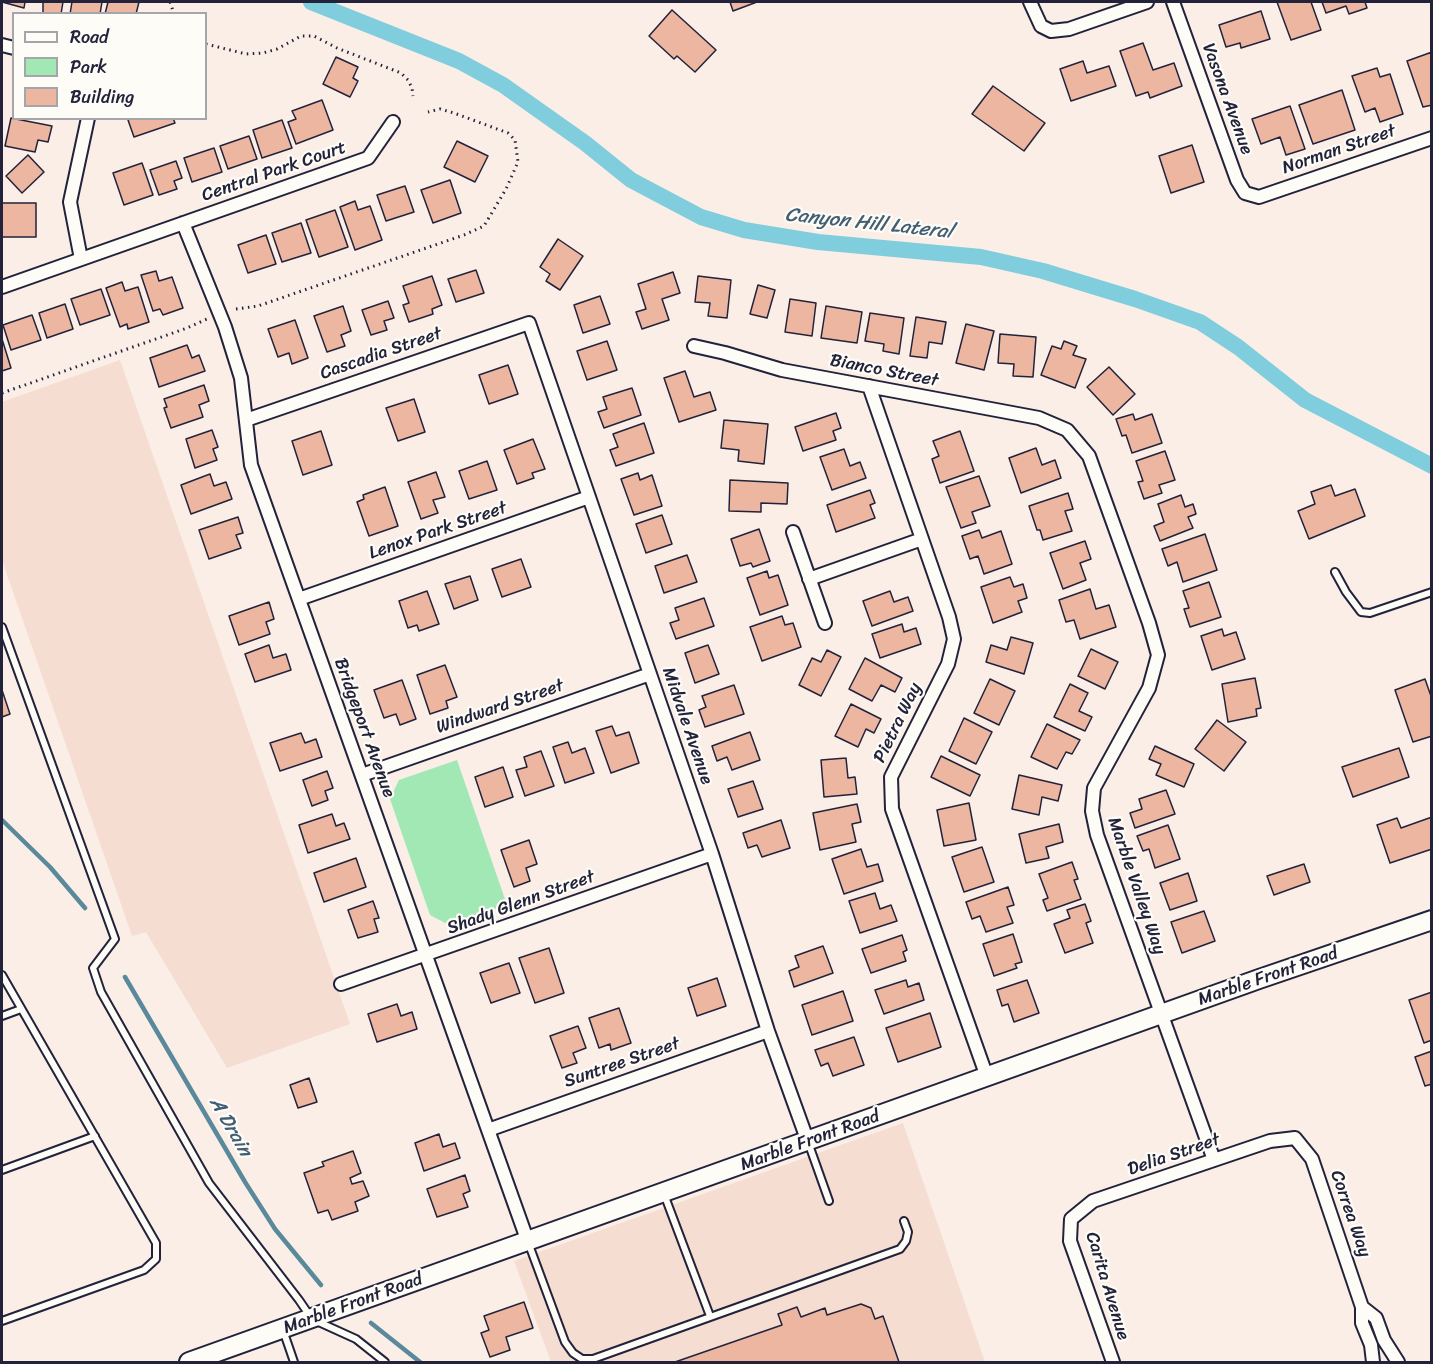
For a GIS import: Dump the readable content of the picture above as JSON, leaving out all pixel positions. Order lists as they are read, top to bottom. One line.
{"streets":{"street":["Vasona Avenue","Norman Street","Central Park Court","Cascadia Street","Bianco Street","Lenox Park Street","Windward Street","Pietra Way","Midvale Avenue","Bridgeport Avenue","Marble Valley Way","Shady Glenn Street","Marble Front Road","Suntree Street","Delia Street","Correa Way","Carita Avenue"]},"crossings":[["Vasona Avenue","Norman Street"],["Central Park Court","Bridgeport Avenue"],["Cascadia Street","Midvale Avenue"],["Cascadia Street","Bridgeport Avenue"],["Bianco Street","Pietra Way"],["Bianco Street","Marble Valley Way"],["Lenox Park Street","Midvale Avenue"],["Lenox Park Street","Bridgeport Avenue"],["Windward Street","Midvale Avenue"],["Windward Street","Bridgeport Avenue"],["Pietra Way","Marble Front Road"],["Midvale Avenue","Shady Glenn Street"],["Midvale Avenue","Marble Front Road"],["Midvale Avenue","Suntree Street"],["Bridgeport Avenue","Shady Glenn Street"],["Bridgeport Avenue","Marble Front Road"],["Bridgeport Avenue","Suntree Street"],["Marble Valley Way","Marble Front Road"],["Marble Valley Way","Delia Street"],["Delia Street","Correa Way"],["Delia Street","Carita Avenue"]],"water":["Canyon Hill Lateral","A Drain"],"legend":["Road","Park","Building"]}
